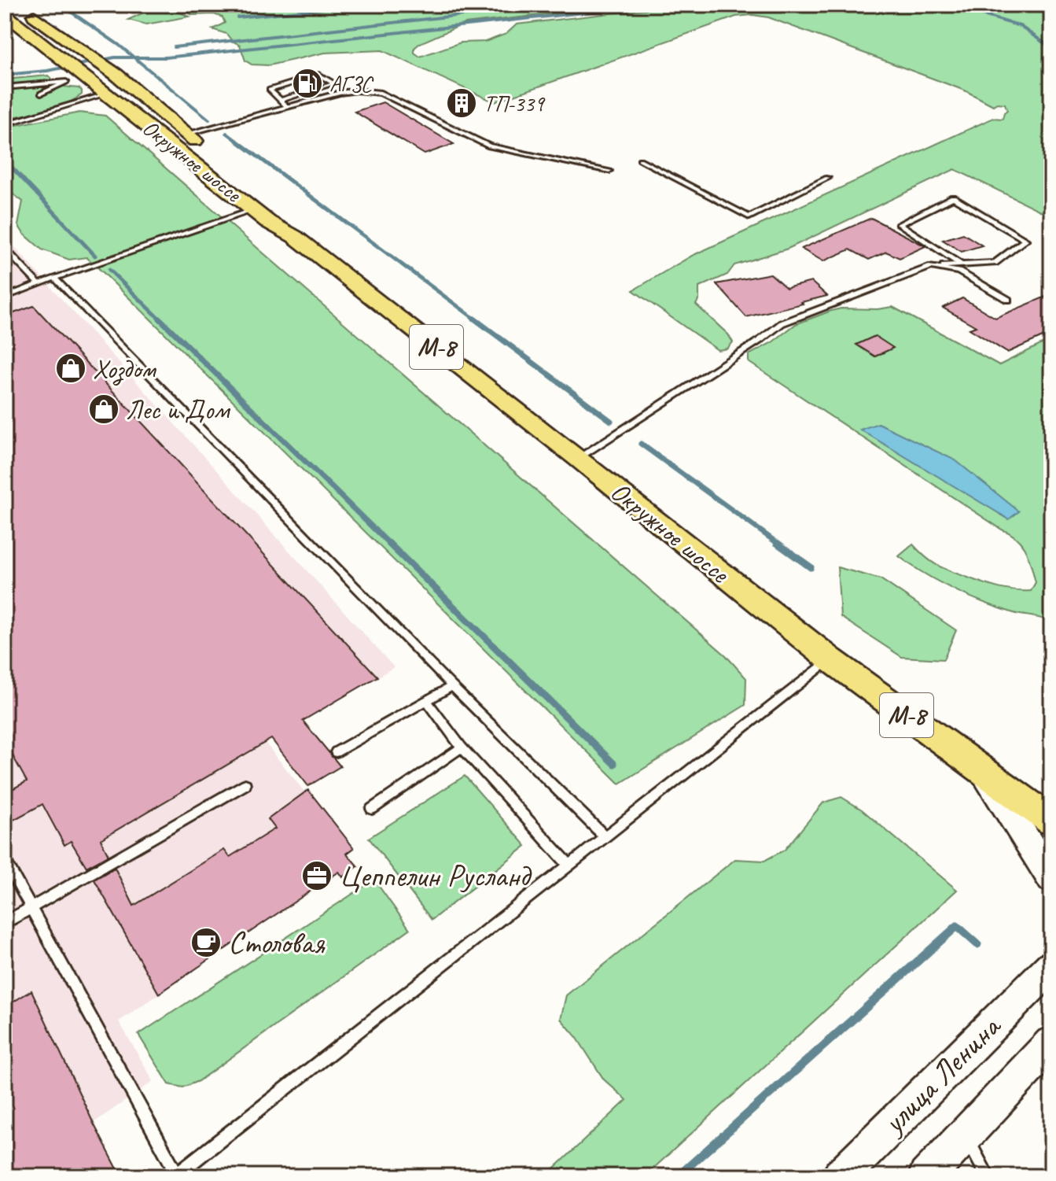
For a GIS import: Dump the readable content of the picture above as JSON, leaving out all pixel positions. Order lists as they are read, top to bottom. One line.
{"streets":{"main road":["Окружное шоссе","М-8","улица Ленина"]},"places":{"fuel station":["АГЗС"],"building":["ТП-339"],"shop":["Хоздом","Лес и Дом"],"office":["Цеппелин Русланд"],"cafe":["Столовая"]}}
